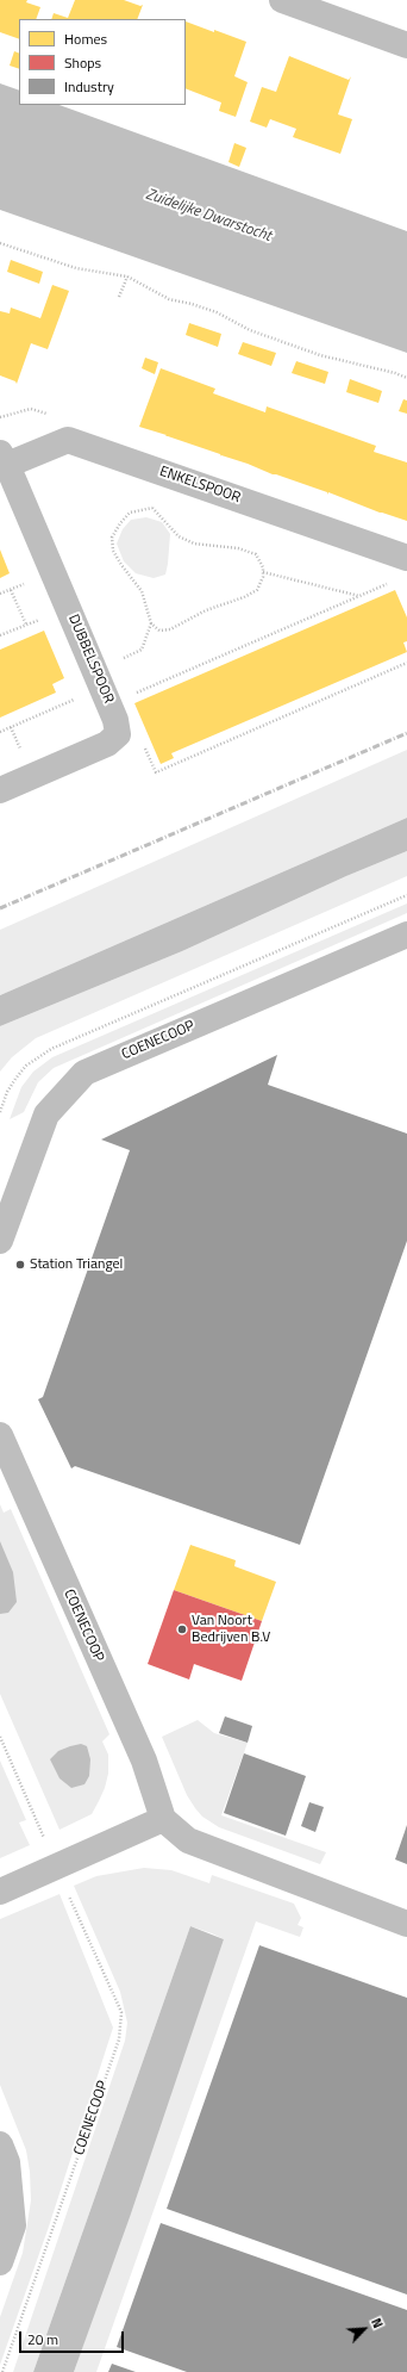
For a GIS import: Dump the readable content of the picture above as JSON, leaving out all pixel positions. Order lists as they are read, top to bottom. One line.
{"streets":{"street":["ENKELSPOOR","DUBBELSPOOR","COENECOOP"]},"crossings":[["ENKELSPOOR","DUBBELSPOOR"]],"water":["Zuidelijke Dwarstocht"],"places":["Station Triangel","Van Noort Bedrijven B.V"],"legend":["Homes","Shops","Industry"],"scale_bar":"20 m","north":"top right"}
